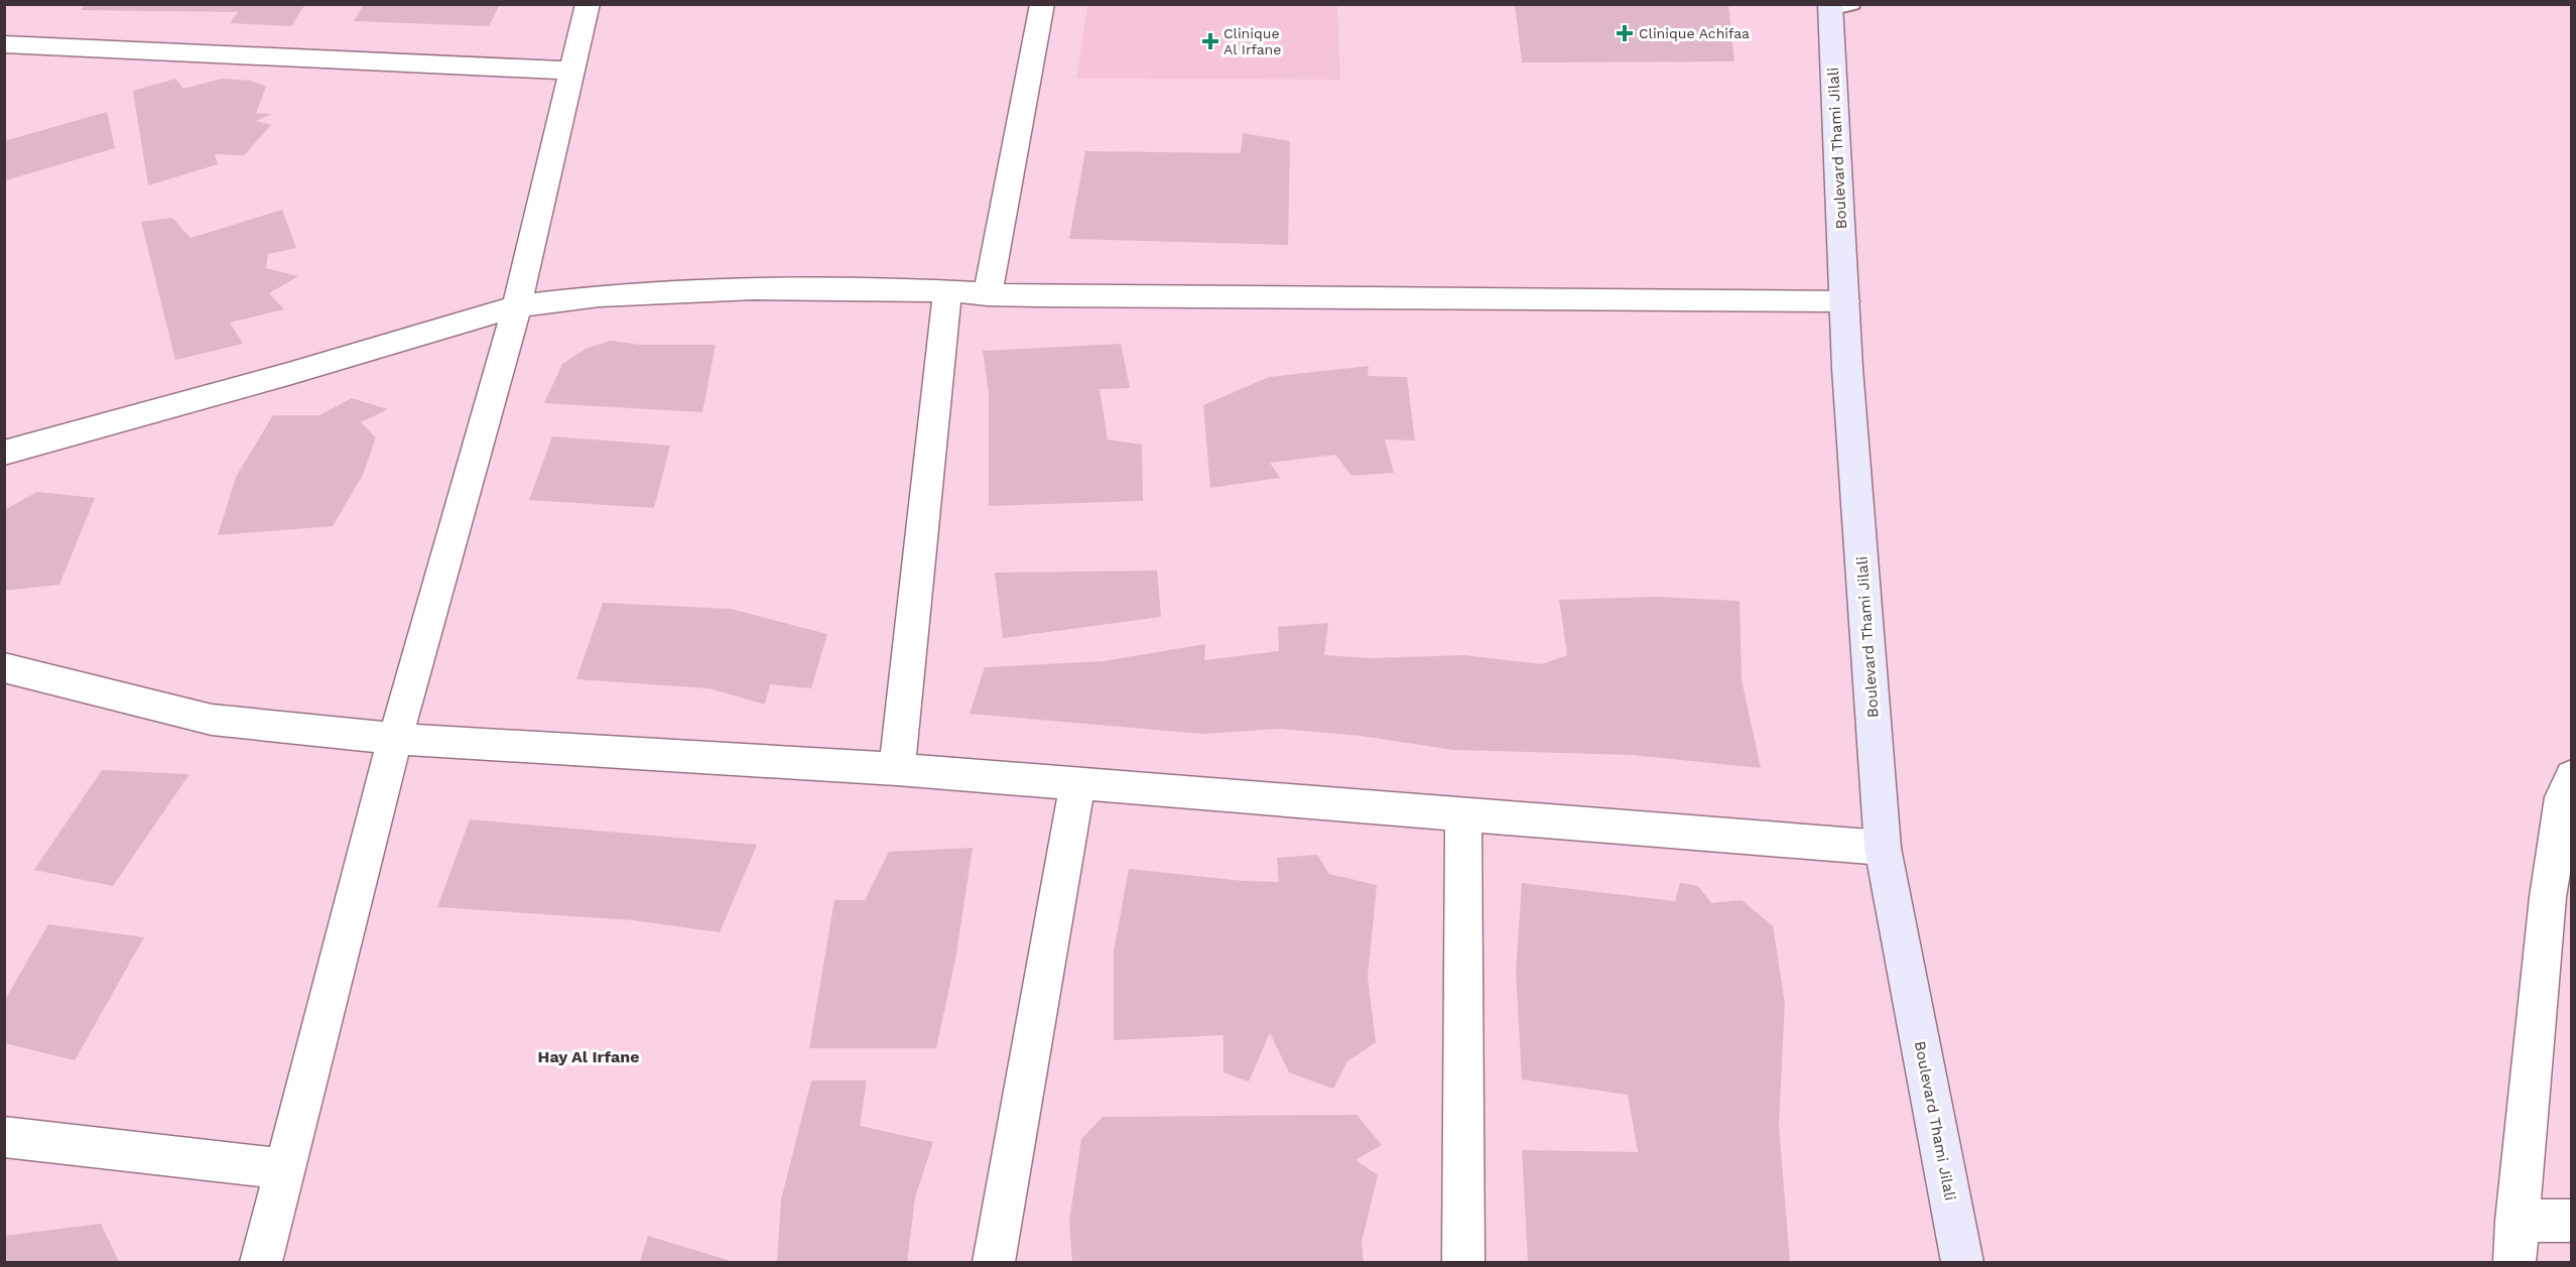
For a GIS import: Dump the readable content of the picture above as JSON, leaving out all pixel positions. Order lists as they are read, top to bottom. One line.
{"streets":{"street":["Boulevard Thami Jilali"]},"districts":["Hay Al Irfane"],"places":{"health":["Clinique Achifaa","Clinique Al Irfane"]}}
